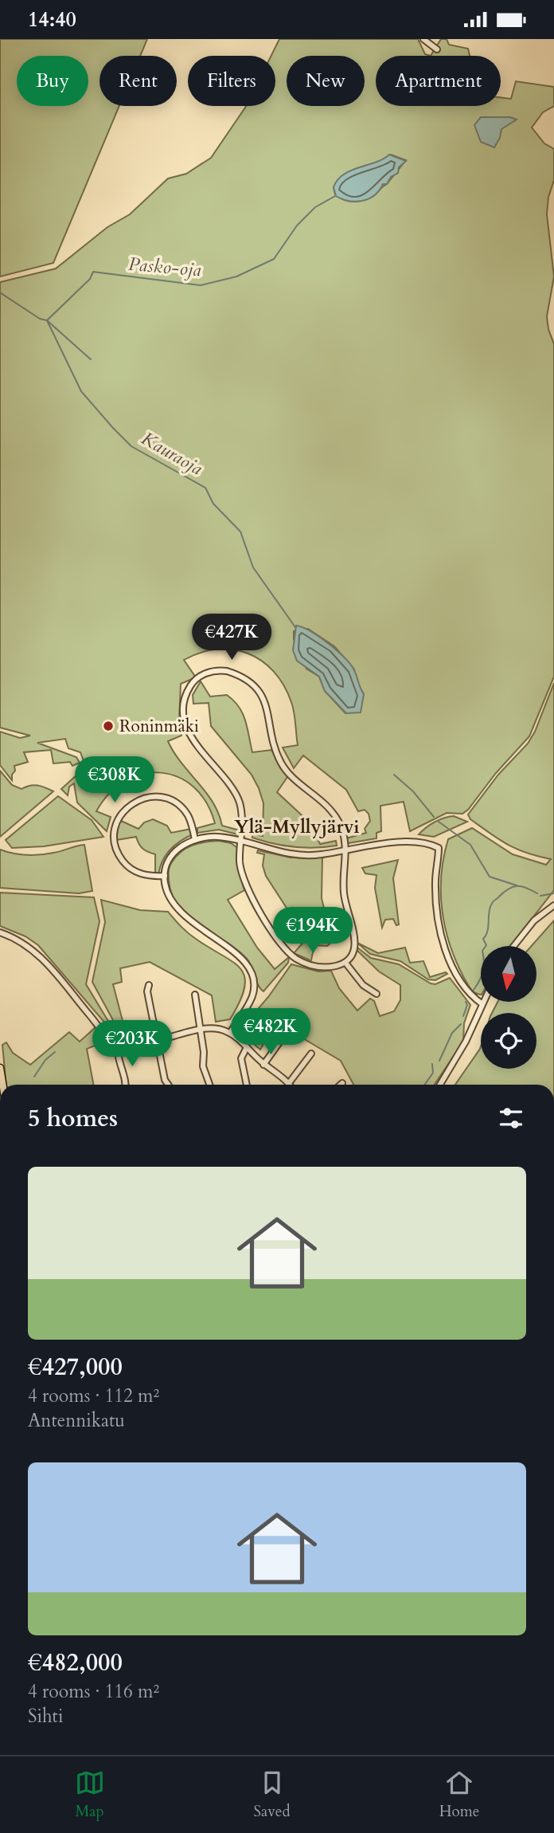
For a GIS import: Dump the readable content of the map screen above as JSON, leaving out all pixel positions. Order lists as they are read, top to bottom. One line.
{"districts":["Ylä-Myllyjärvi"],"water":["Pasko-oja","Kauraoja"],"places":["Roninmäki"],"north":"bottom","page":{"status":"14:40","chip":["Buy","Rent","Filters","New","Apartment"],"price":["€427K","€308K","€194K","€482K","€203K"],"heading":"5 homes","list":[{"name":"€427,000","note":"4 rooms · 112 m² · Antennikatu"},{"name":"€482,000","note":"4 rooms · 116 m² · Sihti"}],"tabs":["Map","Saved","Home"]}}
